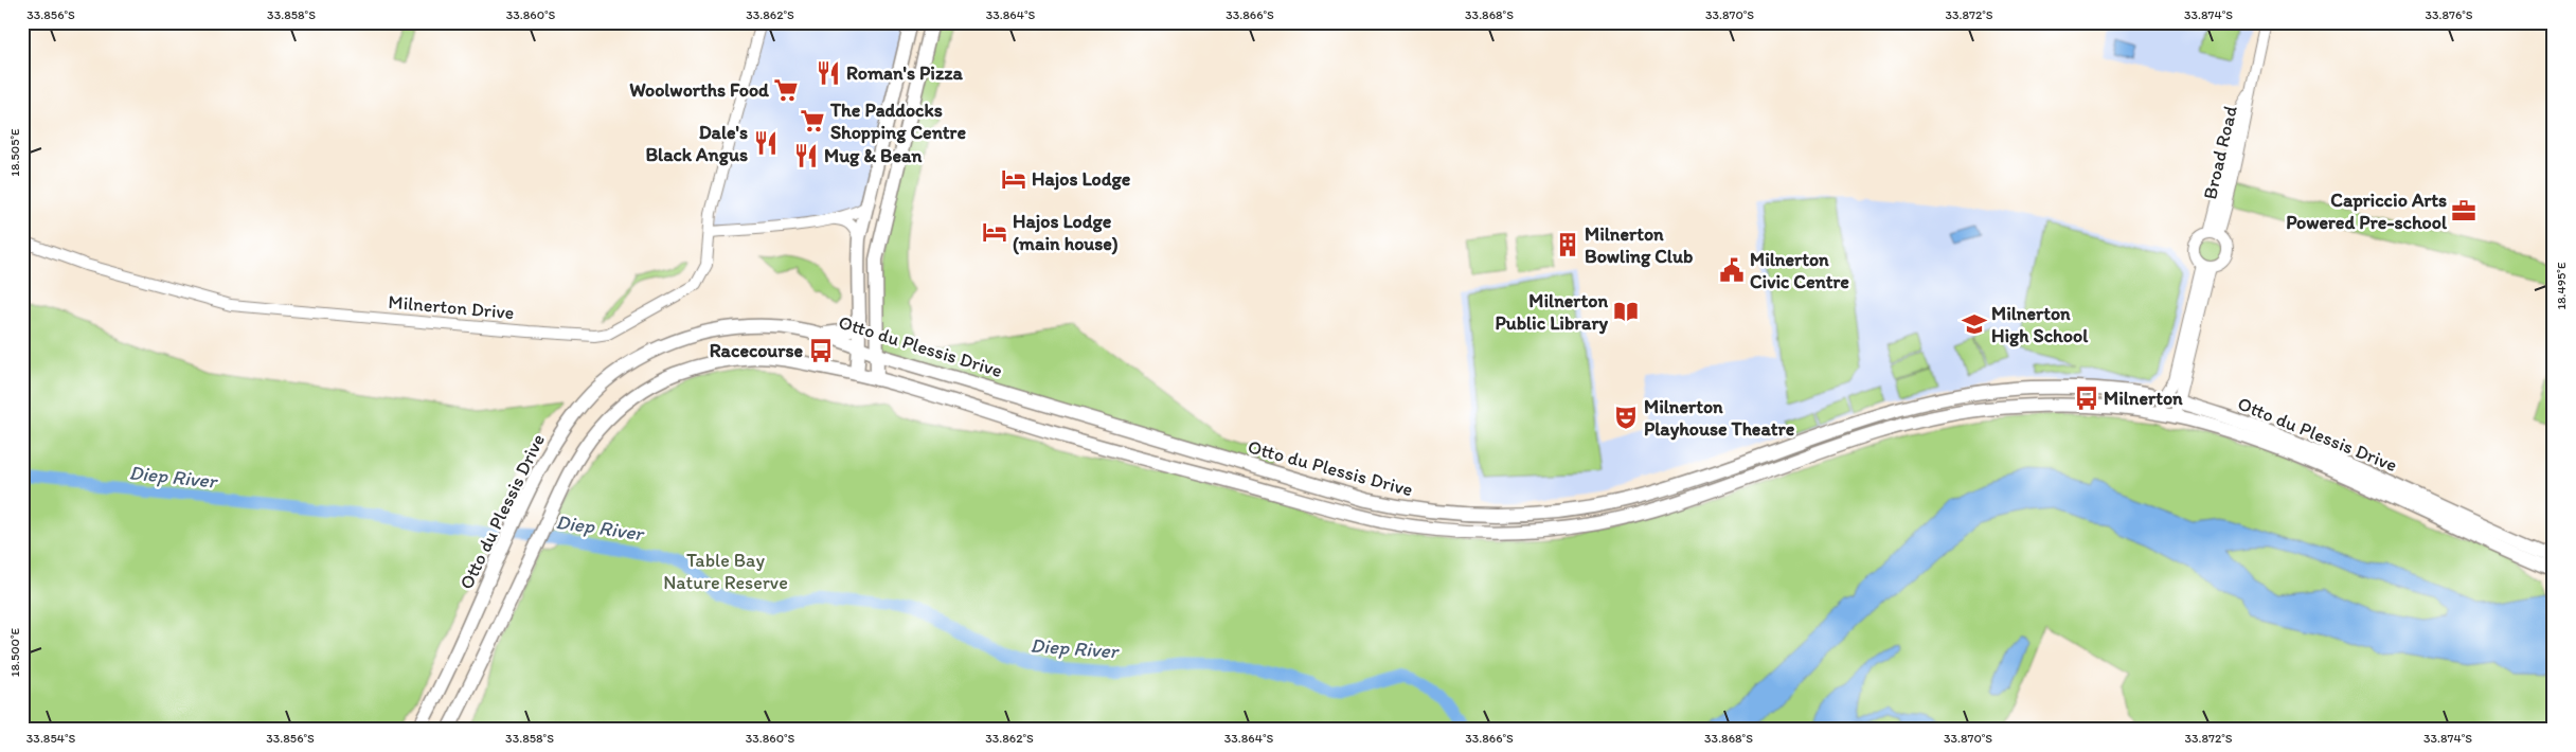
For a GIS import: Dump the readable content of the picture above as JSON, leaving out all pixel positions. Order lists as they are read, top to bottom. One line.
{"streets":{"main road":["Otto du Plessis Drive"],"street":["Broad Road","Milnerton Drive"]},"crossings":[["Broad Road","Otto du Plessis Drive"]],"water":["Diep River"],"parks":["Table Bay Nature Reserve"],"places":{"restaurant":["Roman's Pizza","Dale's Black Angus","Mug & Bean"],"supermarket":["Woolworths Food","The Paddocks Shopping Centre"],"hotel":["Hajos Lodge","Hajos Lodge (main house)"],"office":["Capriccio Arts Powered Pre-school"],"building":["Milnerton Bowling Club"],"public building":["Milnerton Civic Centre"],"library":["Milnerton Public Library"],"school or university":["Milnerton High School"],"bus stop":["Racecourse","Milnerton"],"theatre":["Milnerton Playhouse Theatre"]},"coordinates":["33.856°S","33.858°S","33.860°S","33.862°S","33.864°S","33.866°S","33.868°S","33.870°S","33.872°S","33.874°S","33.876°S","18.505°E","18.495°E","18.500°E","33.854°S"]}
